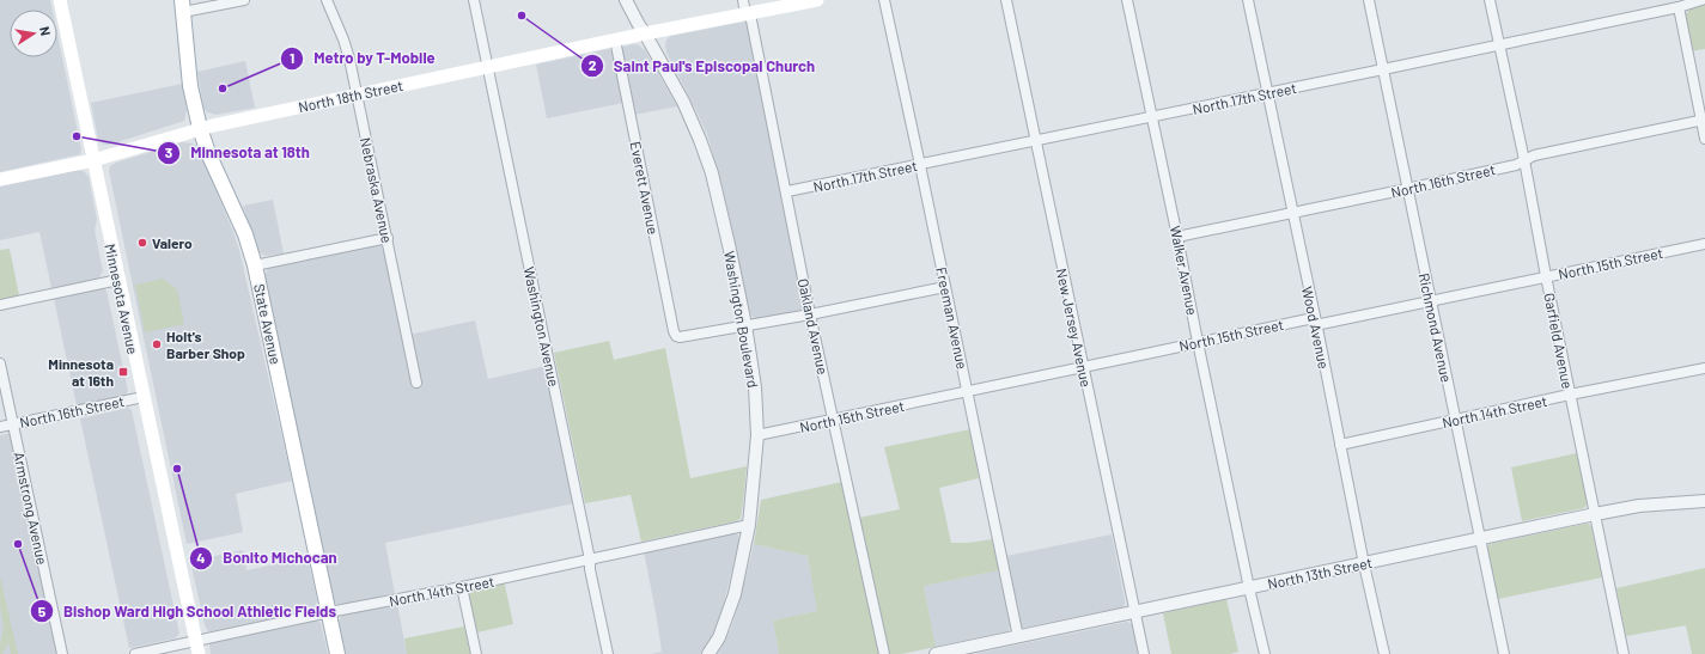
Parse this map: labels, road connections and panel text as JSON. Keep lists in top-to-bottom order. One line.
{"streets":{"main road":["North 18th Street","Minnesota Avenue","State Avenue"],"street":["North 17th Street","North 16th Street","Everett Avenue","Nebraska Avenue","North 15th Street","Walker Avenue","Freeman Avenue","Washington Boulevard","Washington Avenue","Oakland Avenue","New Jersey Avenue","Wood Avenue","Richmond Avenue","Garfield Avenue","North 14th Street","Armstrong Avenue","North 13th Street"]},"crossings":[["North 18th Street","Everett Avenue"],["North 18th Street","Nebraska Avenue"],["North 18th Street","Minnesota Avenue"],["North 18th Street","Washington Boulevard"],["North 18th Street","State Avenue"],["North 18th Street","Washington Avenue"],["North 18th Street","Oakland Avenue"],["North 17th Street","Walker Avenue"],["North 17th Street","Freeman Avenue"],["North 17th Street","Oakland Avenue"],["North 17th Street","New Jersey Avenue"],["North 17th Street","Wood Avenue"],["North 17th Street","Richmond Avenue"],["North 17th Street","Garfield Avenue"],["North 16th Street","Walker Avenue"],["North 16th Street","Minnesota Avenue"],["North 16th Street","Wood Avenue"],["North 16th Street","Richmond Avenue"],["North 16th Street","Garfield Avenue"],["North 16th Street","Armstrong Avenue"],["Everett Avenue","Washington Boulevard"],["North 15th Street","Walker Avenue"],["North 15th Street","Freeman Avenue"],["North 15th Street","Washington Boulevard"],["North 15th Street","Oakland Avenue"],["North 15th Street","New Jersey Avenue"],["North 15th Street","Wood Avenue"],["North 15th Street","Richmond Avenue"],["North 15th Street","Garfield Avenue"],["Walker Avenue","North 13th Street"],["Minnesota Avenue","North 14th Street"],["Freeman Avenue","North 13th Street"],["Washington Boulevard","North 14th Street"],["State Avenue","North 14th Street"],["Washington Avenue","North 14th Street"],["New Jersey Avenue","North 13th Street"],["Wood Avenue","North 14th Street"],["Wood Avenue","North 13th Street"],["Richmond Avenue","North 14th Street"],["Richmond Avenue","North 13th Street"],["Garfield Avenue","North 14th Street"],["Garfield Avenue","North 13th Street"]],"places":{"other":["Saint Paul's Episcopal Church","Metro by T-Mobile","Minnesota at 18th","Valero","Holt's Barber Shop","Bonito Michocan","Bishop Ward High School Athletic Fields"],"transit":["Minnesota at 16th"]},"north":"right"}
